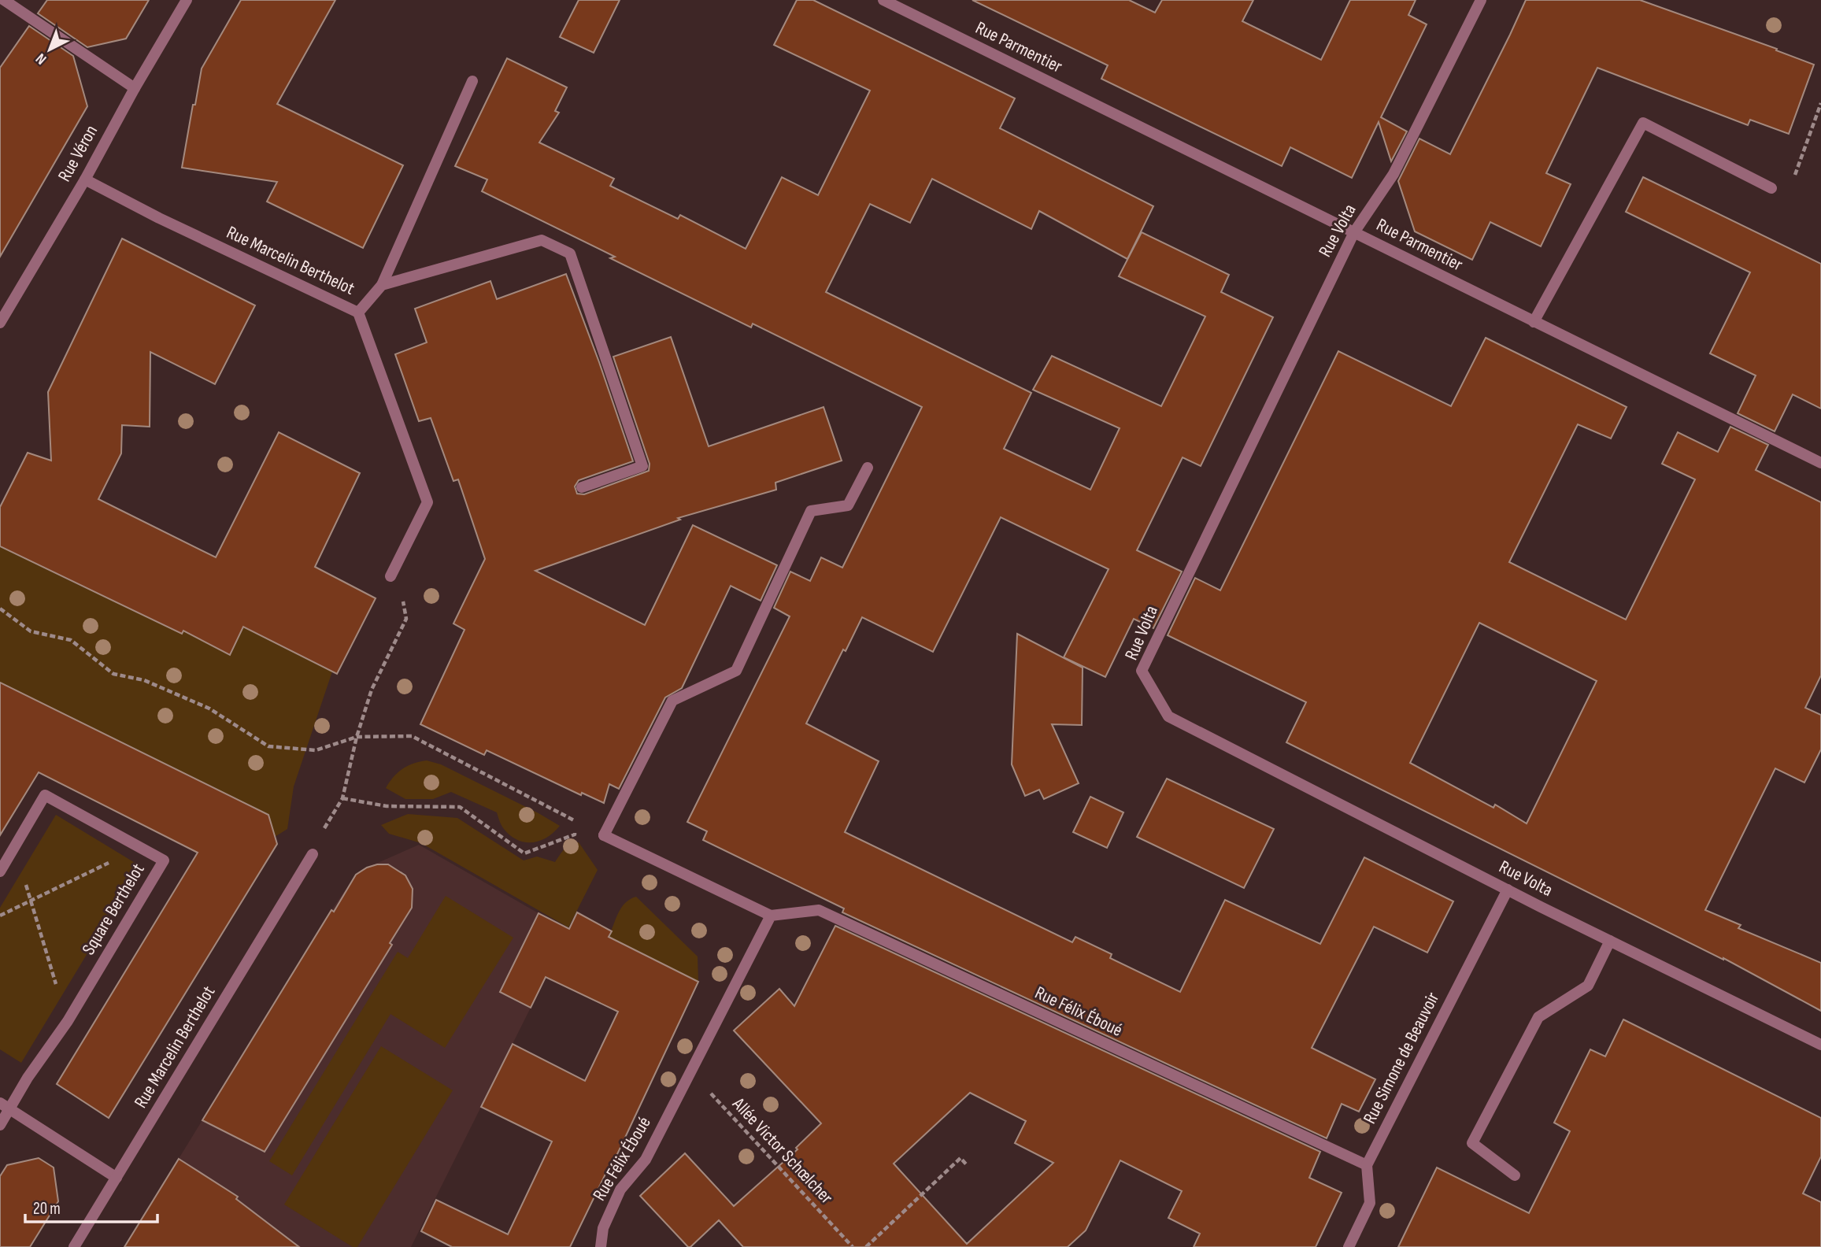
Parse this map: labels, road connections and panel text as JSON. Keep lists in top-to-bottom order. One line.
{"streets":{"street":["Rue Parmentier","Rue Véron","Rue Volta","Rue Marcelin Berthelot","Square Berthelot","Rue Félix Éboué","Rue Simone de Beauvoir"],"path":["Allée Victor Schœlcher"]},"crossings":[["Rue Parmentier","Rue Volta"],["Rue Véron","Rue Marcelin Berthelot"],["Rue Volta","Rue Simone de Beauvoir"],["Rue Félix Éboué","Rue Simone de Beauvoir"],["Rue Félix Éboué","Allée Victor Schœlcher"]],"scale_bar":"20 m","north":"bottom left"}
